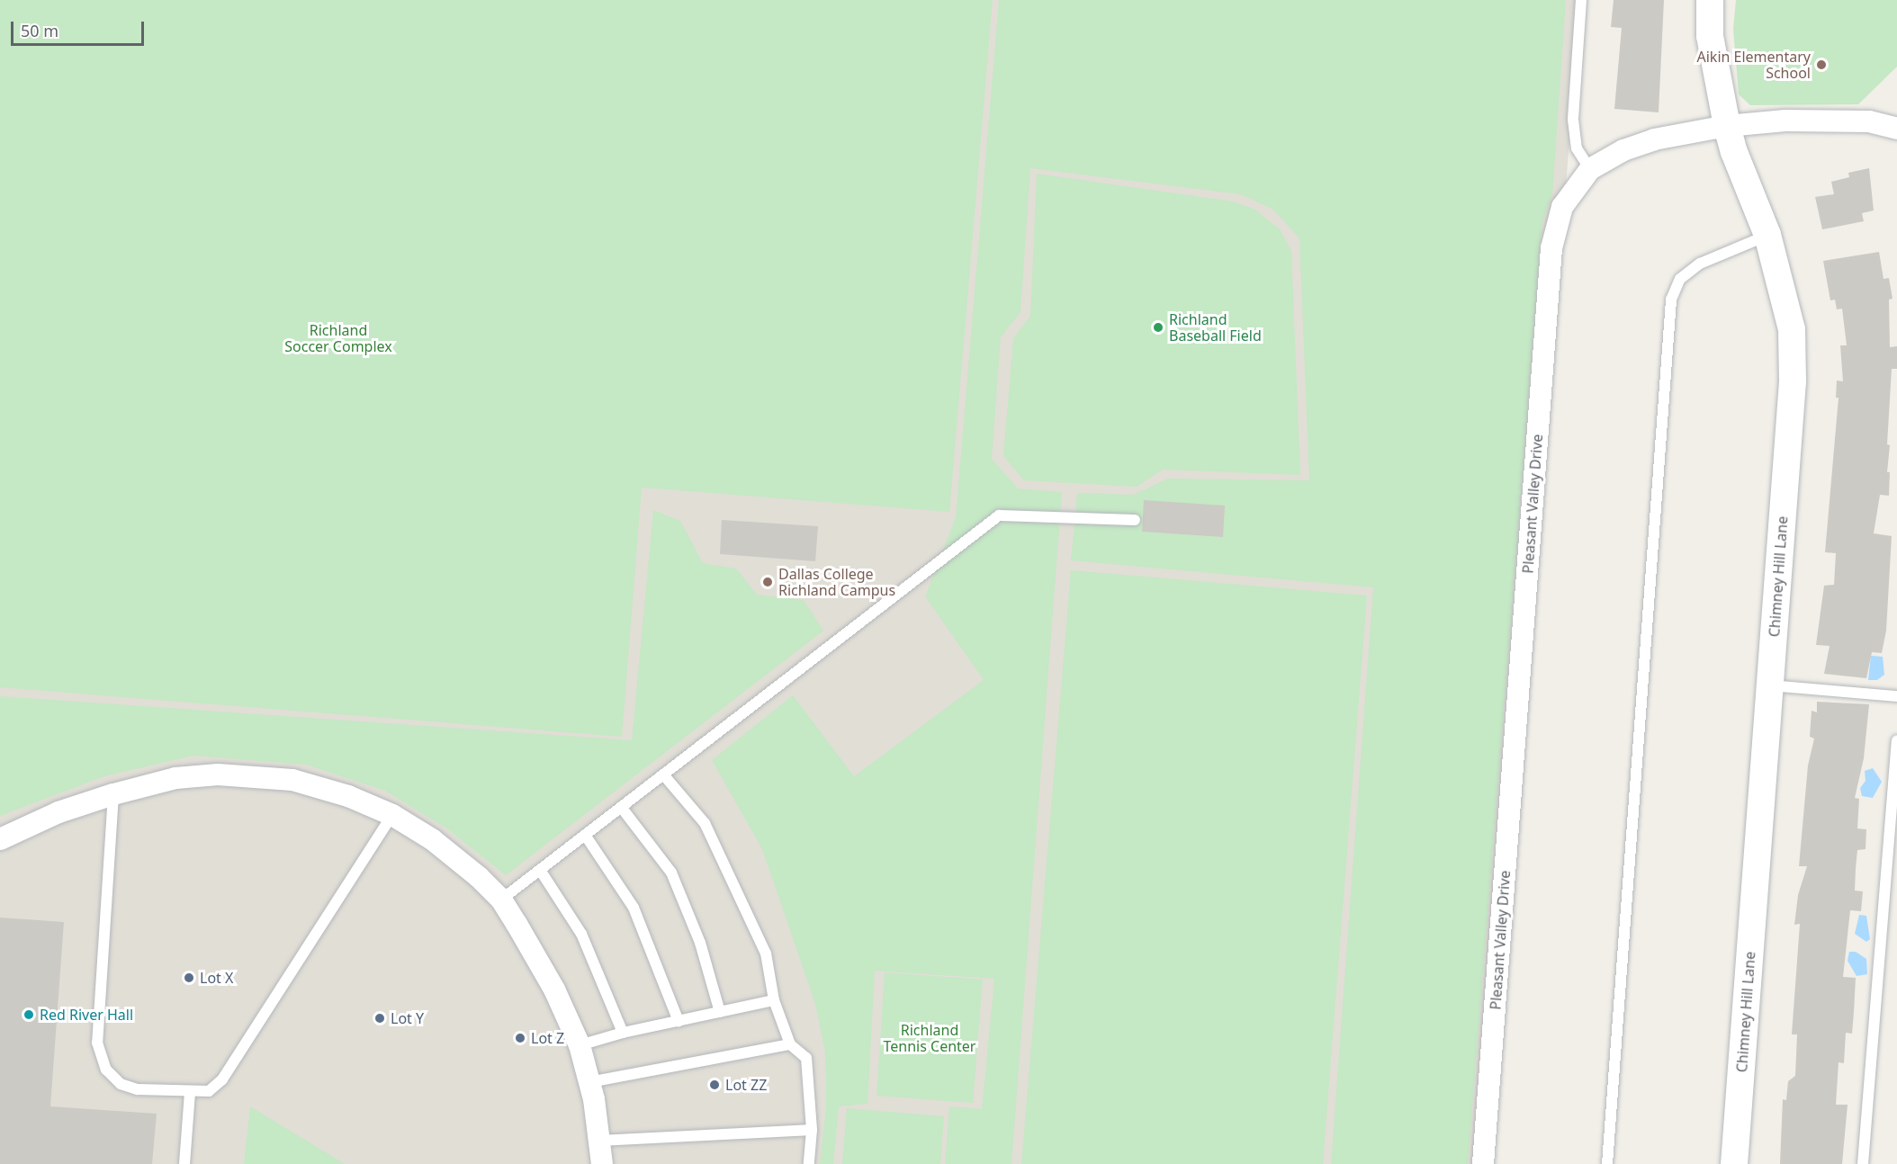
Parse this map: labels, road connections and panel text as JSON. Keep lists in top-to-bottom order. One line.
{"streets":{"street":["Pleasant Valley Drive","Chimney Hill Lane"]},"crossings":[["Pleasant Valley Drive","Chimney Hill Lane"]],"parks":["Richland Soccer Complex","Richland Tennis Center"],"places":["Aikin Elementary School","Richland Baseball Field","Dallas College Richland Campus","Lot X","Red River Hall","Lot Y","Lot Z","Lot ZZ"],"scale_bar":"50 m"}
